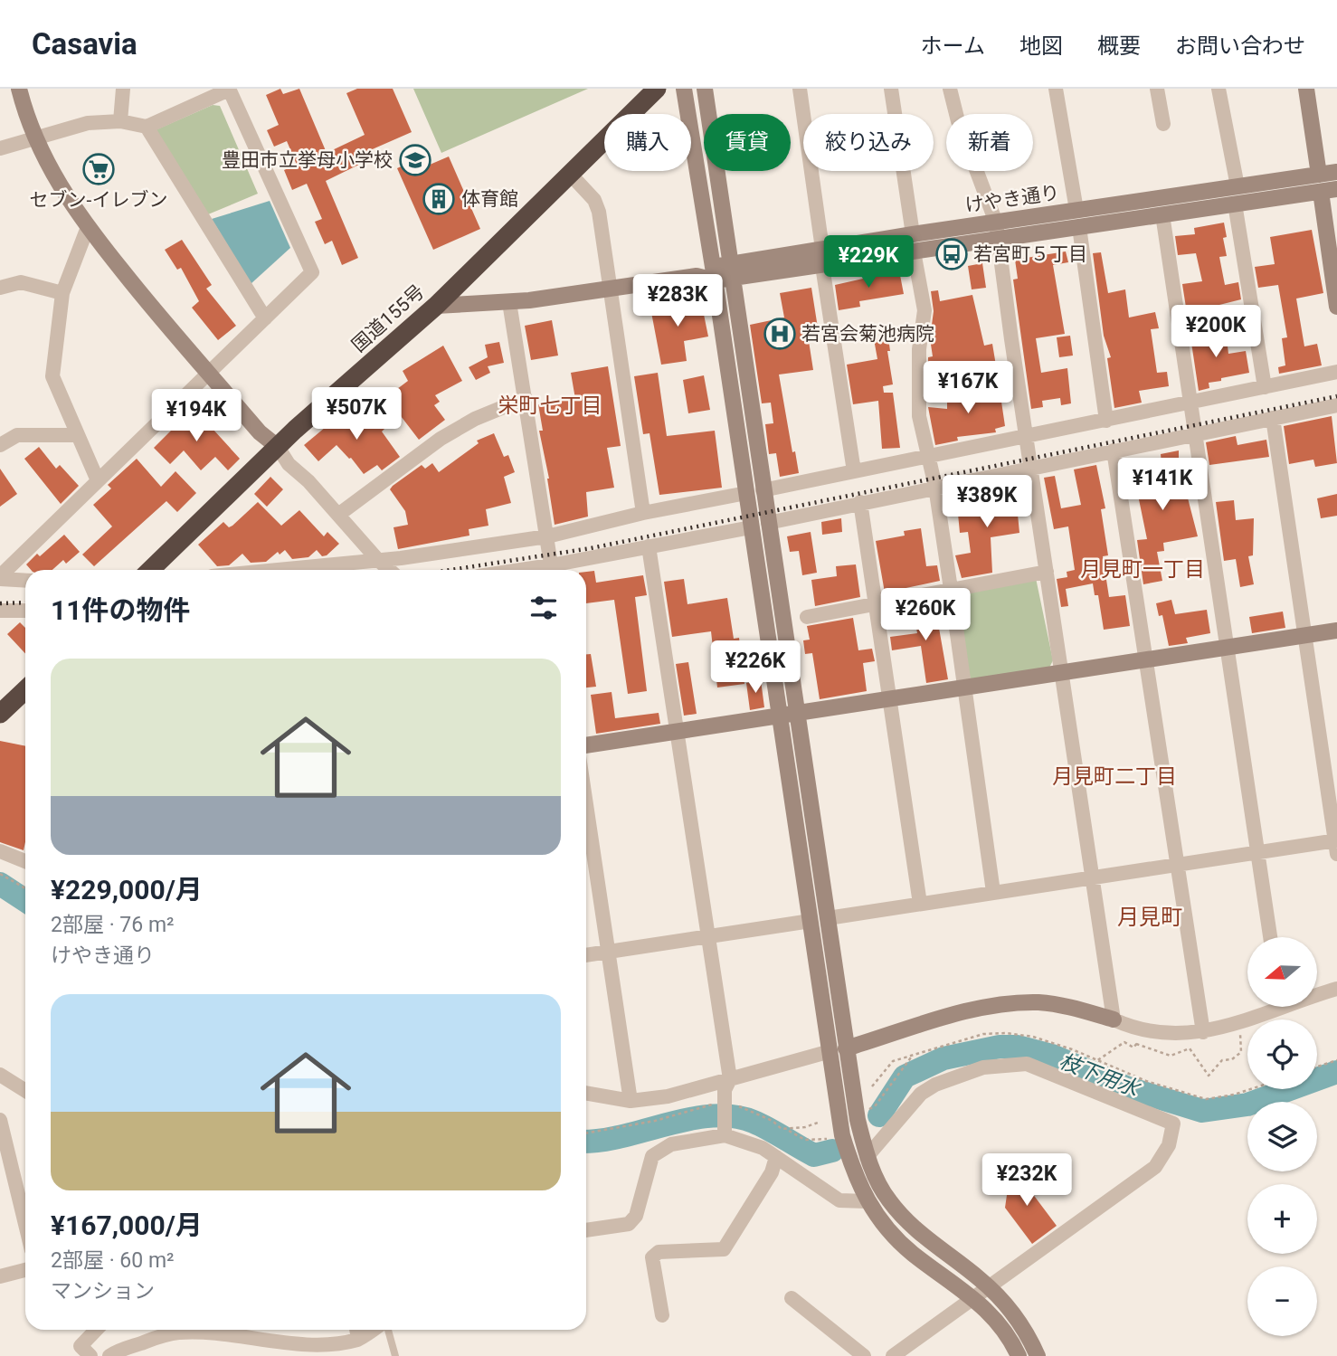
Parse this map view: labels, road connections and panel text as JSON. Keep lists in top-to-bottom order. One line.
{"streets":{"highway":["国道155号"],"street":["けやき通り"]},"districts":["栄町七丁目","月見町一丁目","月見町二丁目","月見町"],"water":["枝下用水"],"places":{"school or university":["豊田市立挙母小学校"],"supermarket":["セブン-イレブン"],"building":["体育館"],"bus stop":["若宮町５丁目"],"hospital":["若宮会菊池病院"]},"north":"left","page":{"header":"Casavia","nav":["ホーム","地図","概要","お問い合わせ"],"chip":["購入","賃貸","絞り込み","新着"],"price":["¥229K","¥283K","¥200K","¥167K","¥507K","¥194K","¥141K","¥389K","¥260K","¥226K","¥232K"],"heading":"11件の物件","list":[{"name":"¥229,000/月","note":"2部屋 · 76 m² · けやき通り"},{"name":"¥167,000/月","note":"2部屋 · 60 m² · マンション"}],"map_buttons":["+","−"]}}
